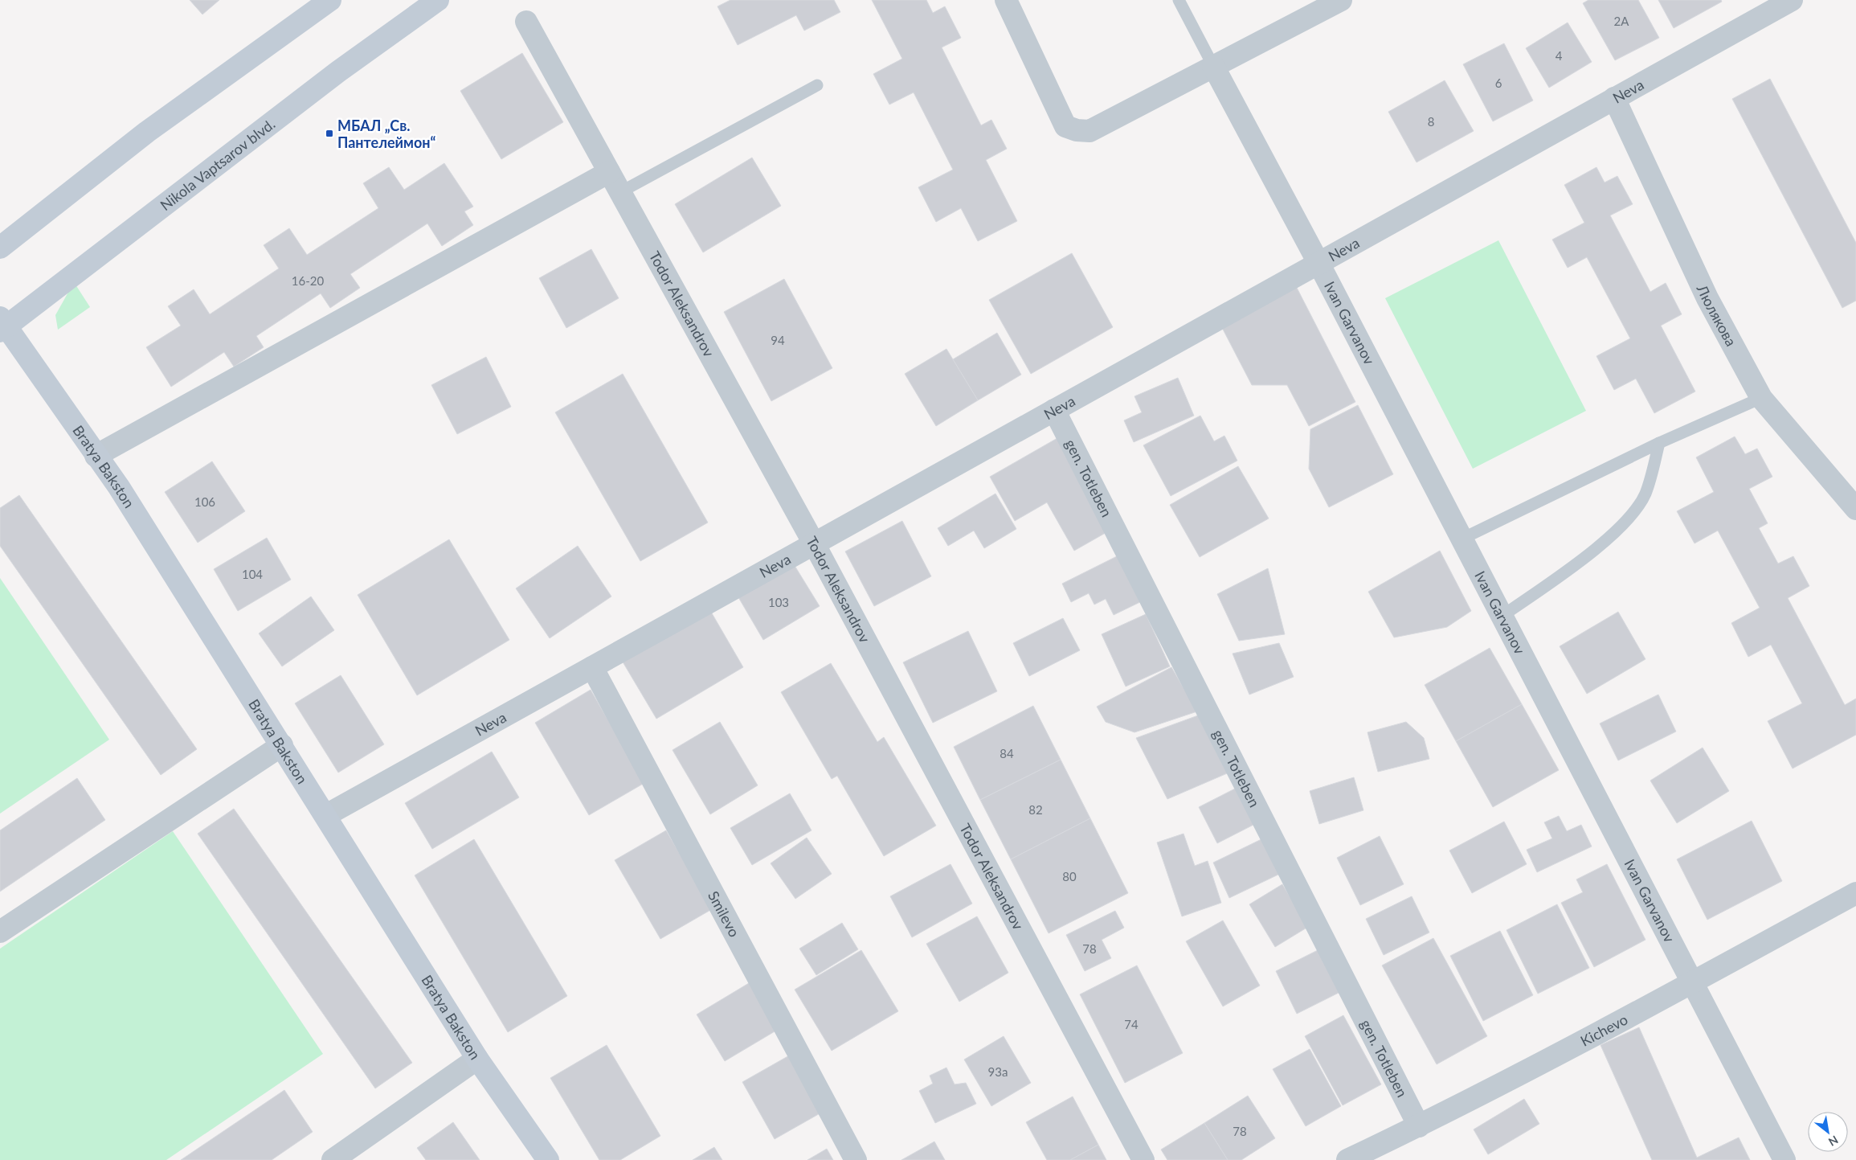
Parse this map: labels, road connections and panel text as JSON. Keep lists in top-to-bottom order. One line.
{"streets":{"street":["Neva","Nikola Vaptsarov blvd.","Todor Aleksandrov","Люлякова","Ivan Garvanov","Bratya Bakston","gen. Totleben","Smilevo","Kichevo"]},"crossings":[["Neva","Todor Aleksandrov"],["Neva","Люлякова"],["Neva","Ivan Garvanov"],["Neva","Bratya Bakston"],["Neva","gen. Totleben"],["Neva","Smilevo"],["Nikola Vaptsarov blvd.","Bratya Bakston"],["Ivan Garvanov","Kichevo"],["gen. Totleben","Kichevo"]],"places":{"transit":["МБАЛ „Св. Пантелеймон“"]},"house_numbers":["2А","4","6","8","16-20","94","106","104","103","84","82","80","78","74","93a","78"],"north":"bottom right"}
